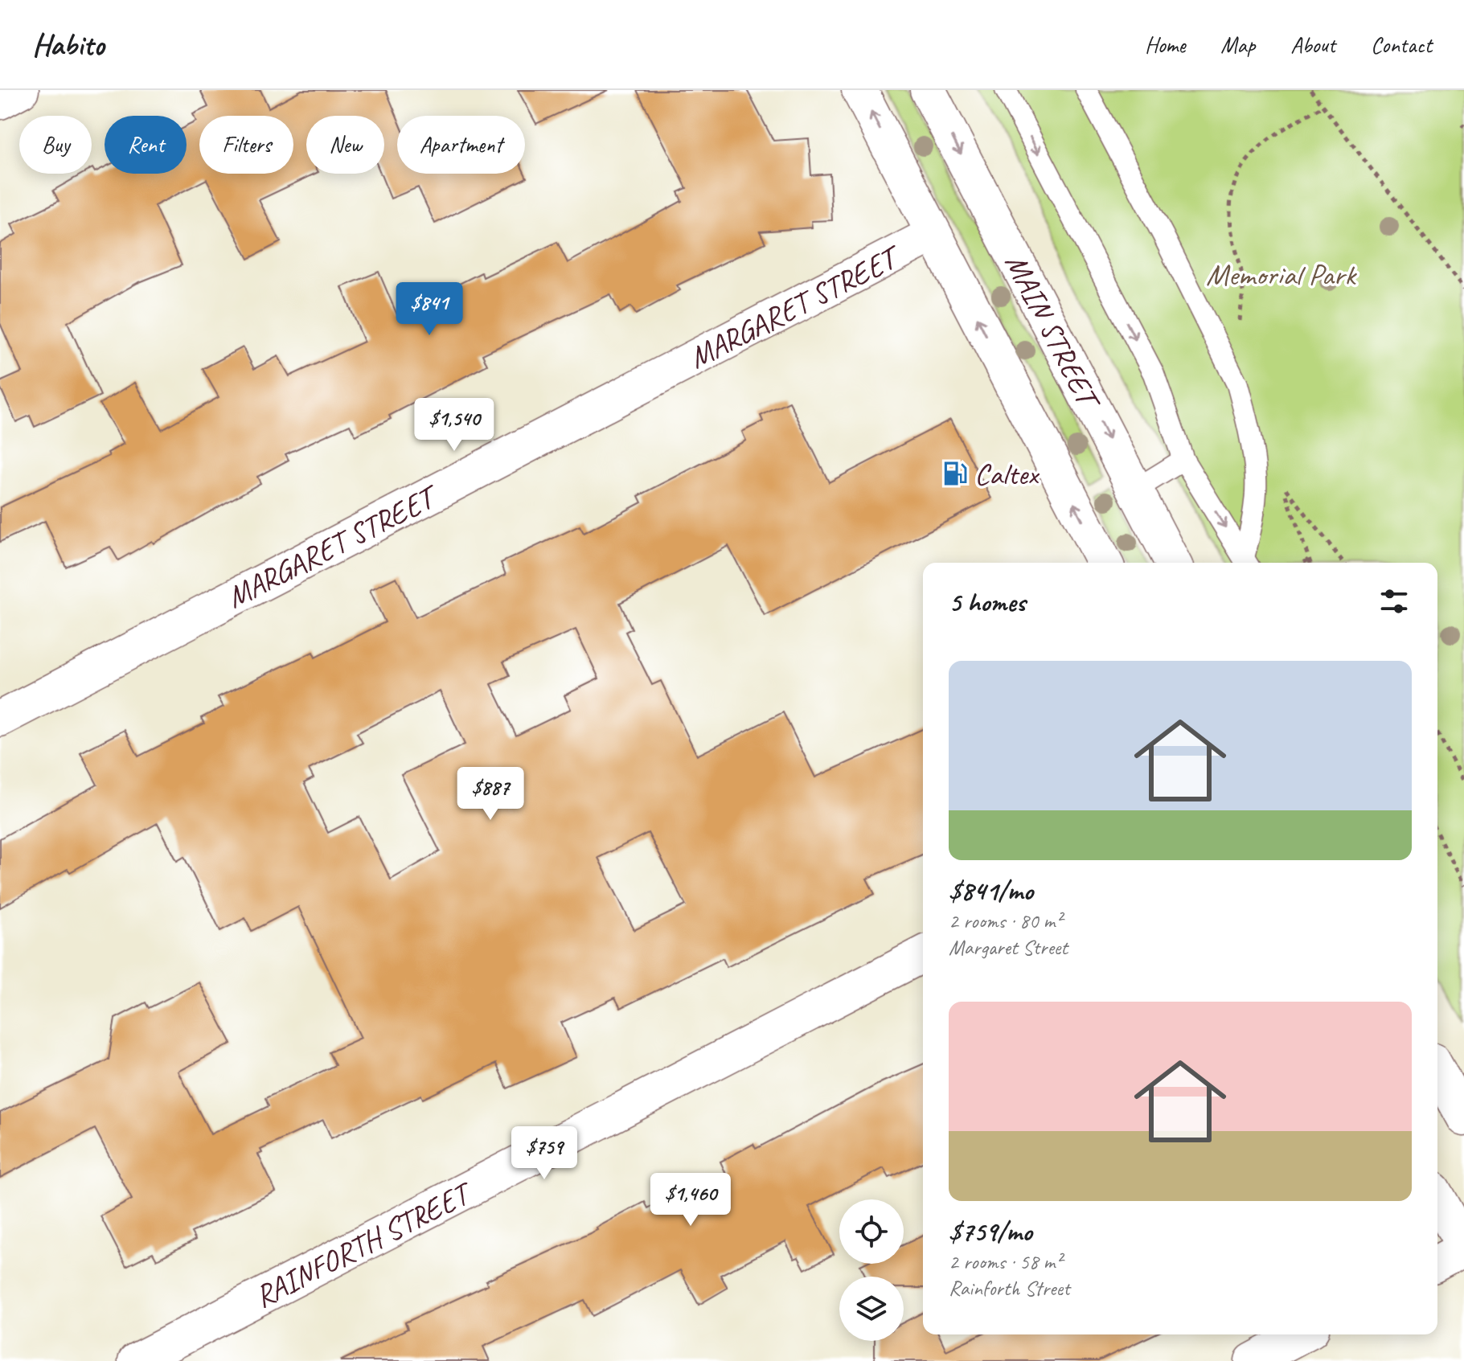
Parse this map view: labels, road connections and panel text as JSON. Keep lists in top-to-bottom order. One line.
{"streets":{"main road":["MARGARET STREET","MAIN STREET","RAINFORTH STREET"]},"crossings":[["MARGARET STREET","MAIN STREET"]],"parks":["Memorial Park"],"places":{"fuel station":["Caltex"]},"page":{"header":"Habito","nav":["Home","Map","About","Contact"],"chip":["Buy","Rent","Filters","New","Apartment"],"price":["$841","$1,540","$887","$759","$1,460"],"heading":"5 homes","list":[{"name":"$841/mo","note":"2 rooms · 80 m² · Margaret Street"},{"name":"$759/mo","note":"2 rooms · 58 m² · Rainforth Street"}]}}
